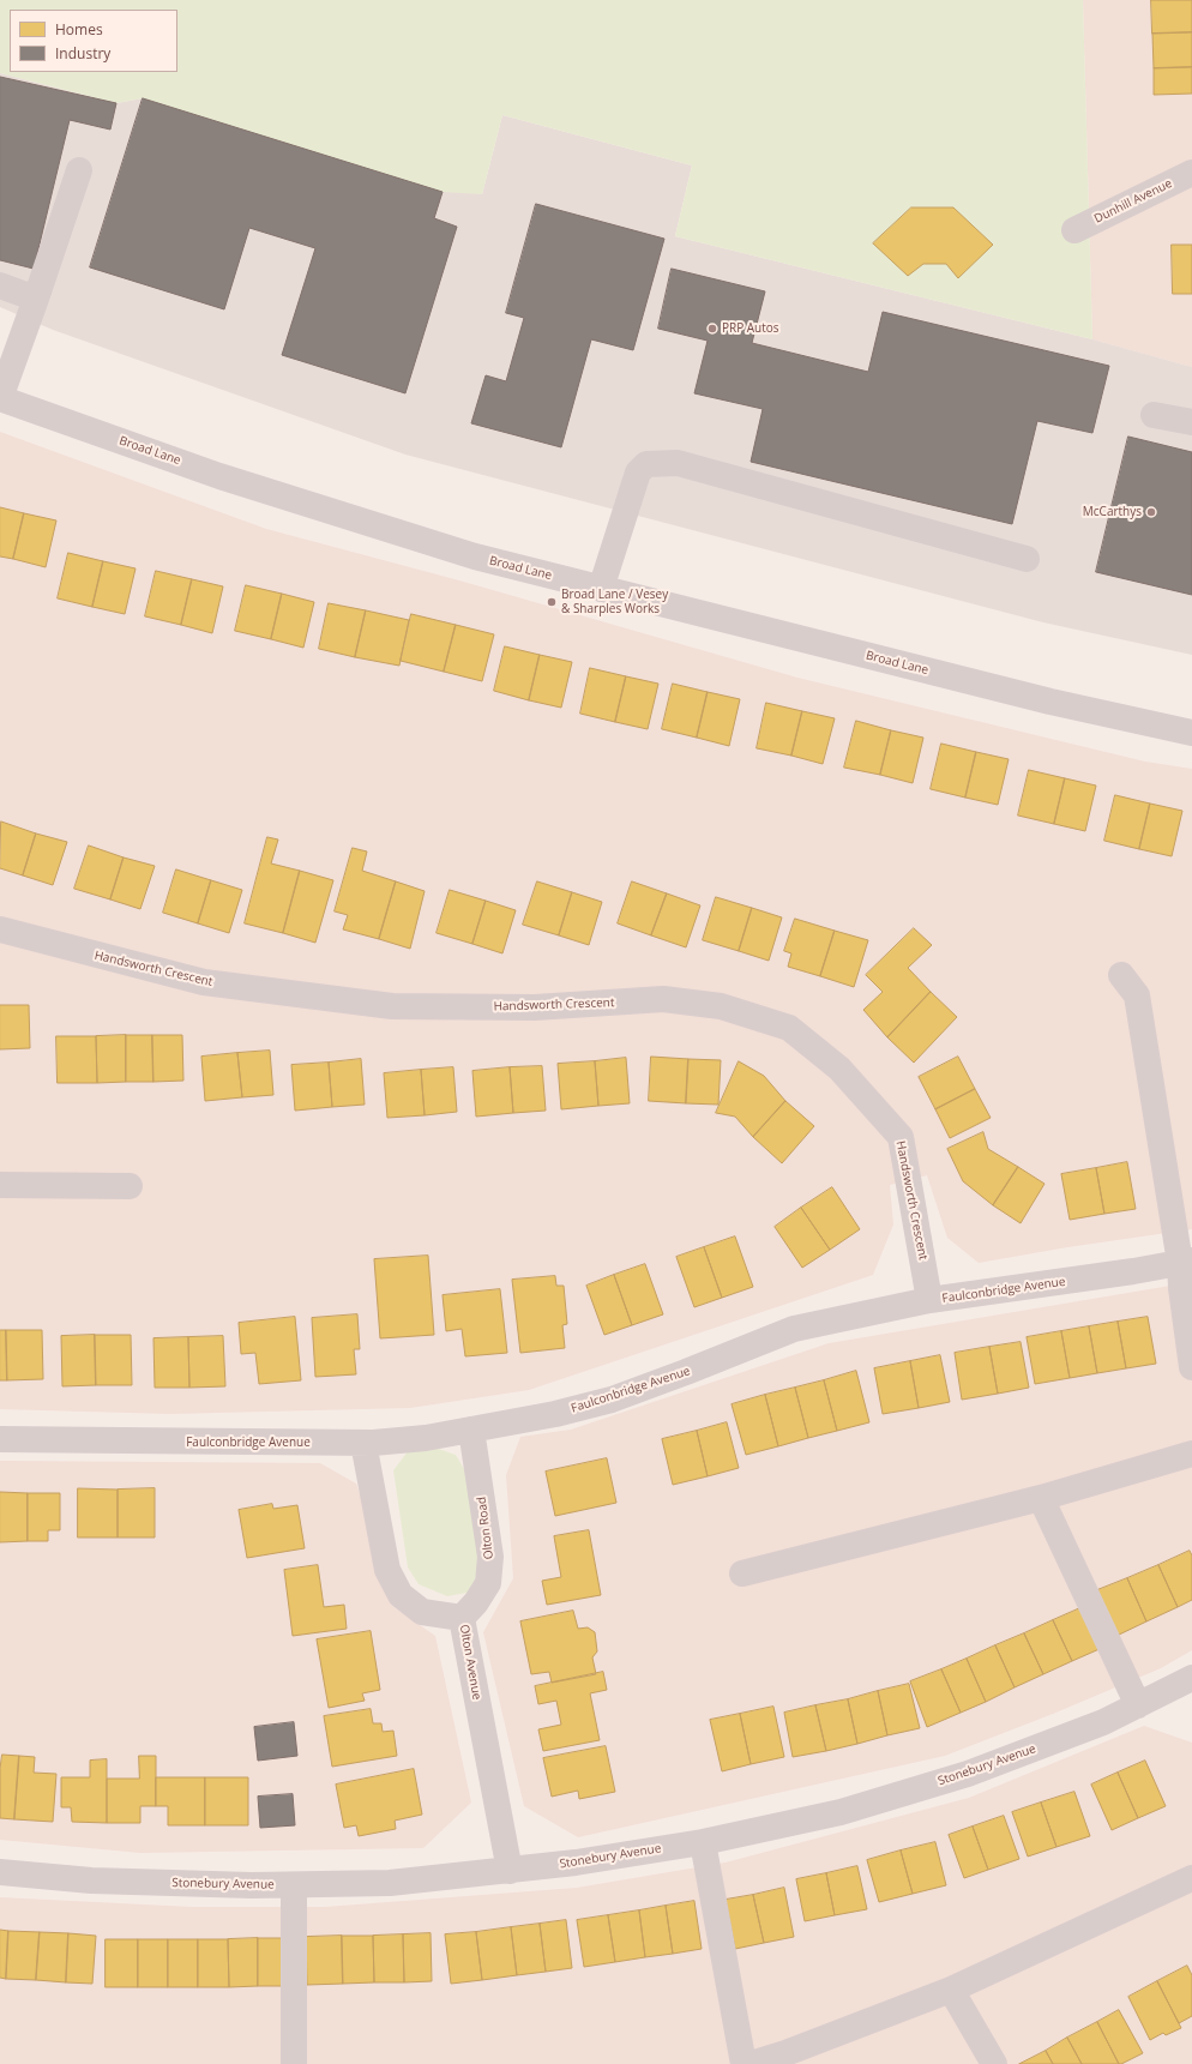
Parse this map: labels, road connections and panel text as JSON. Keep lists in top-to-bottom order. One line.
{"streets":{"street":["Dunhill Avenue","Broad Lane","Handsworth Crescent","Faulconbridge Avenue","Olton Road","Olton Avenue","Stonebury Avenue"]},"crossings":[["Handsworth Crescent","Faulconbridge Avenue"],["Faulconbridge Avenue","Olton Road"],["Faulconbridge Avenue","Olton Avenue"],["Olton Road","Olton Avenue"],["Olton Avenue","Stonebury Avenue"]],"places":["PRP Autos","McCarthys","Broad Lane / Vesey & Sharples Works"],"legend":["Homes","Industry"]}
